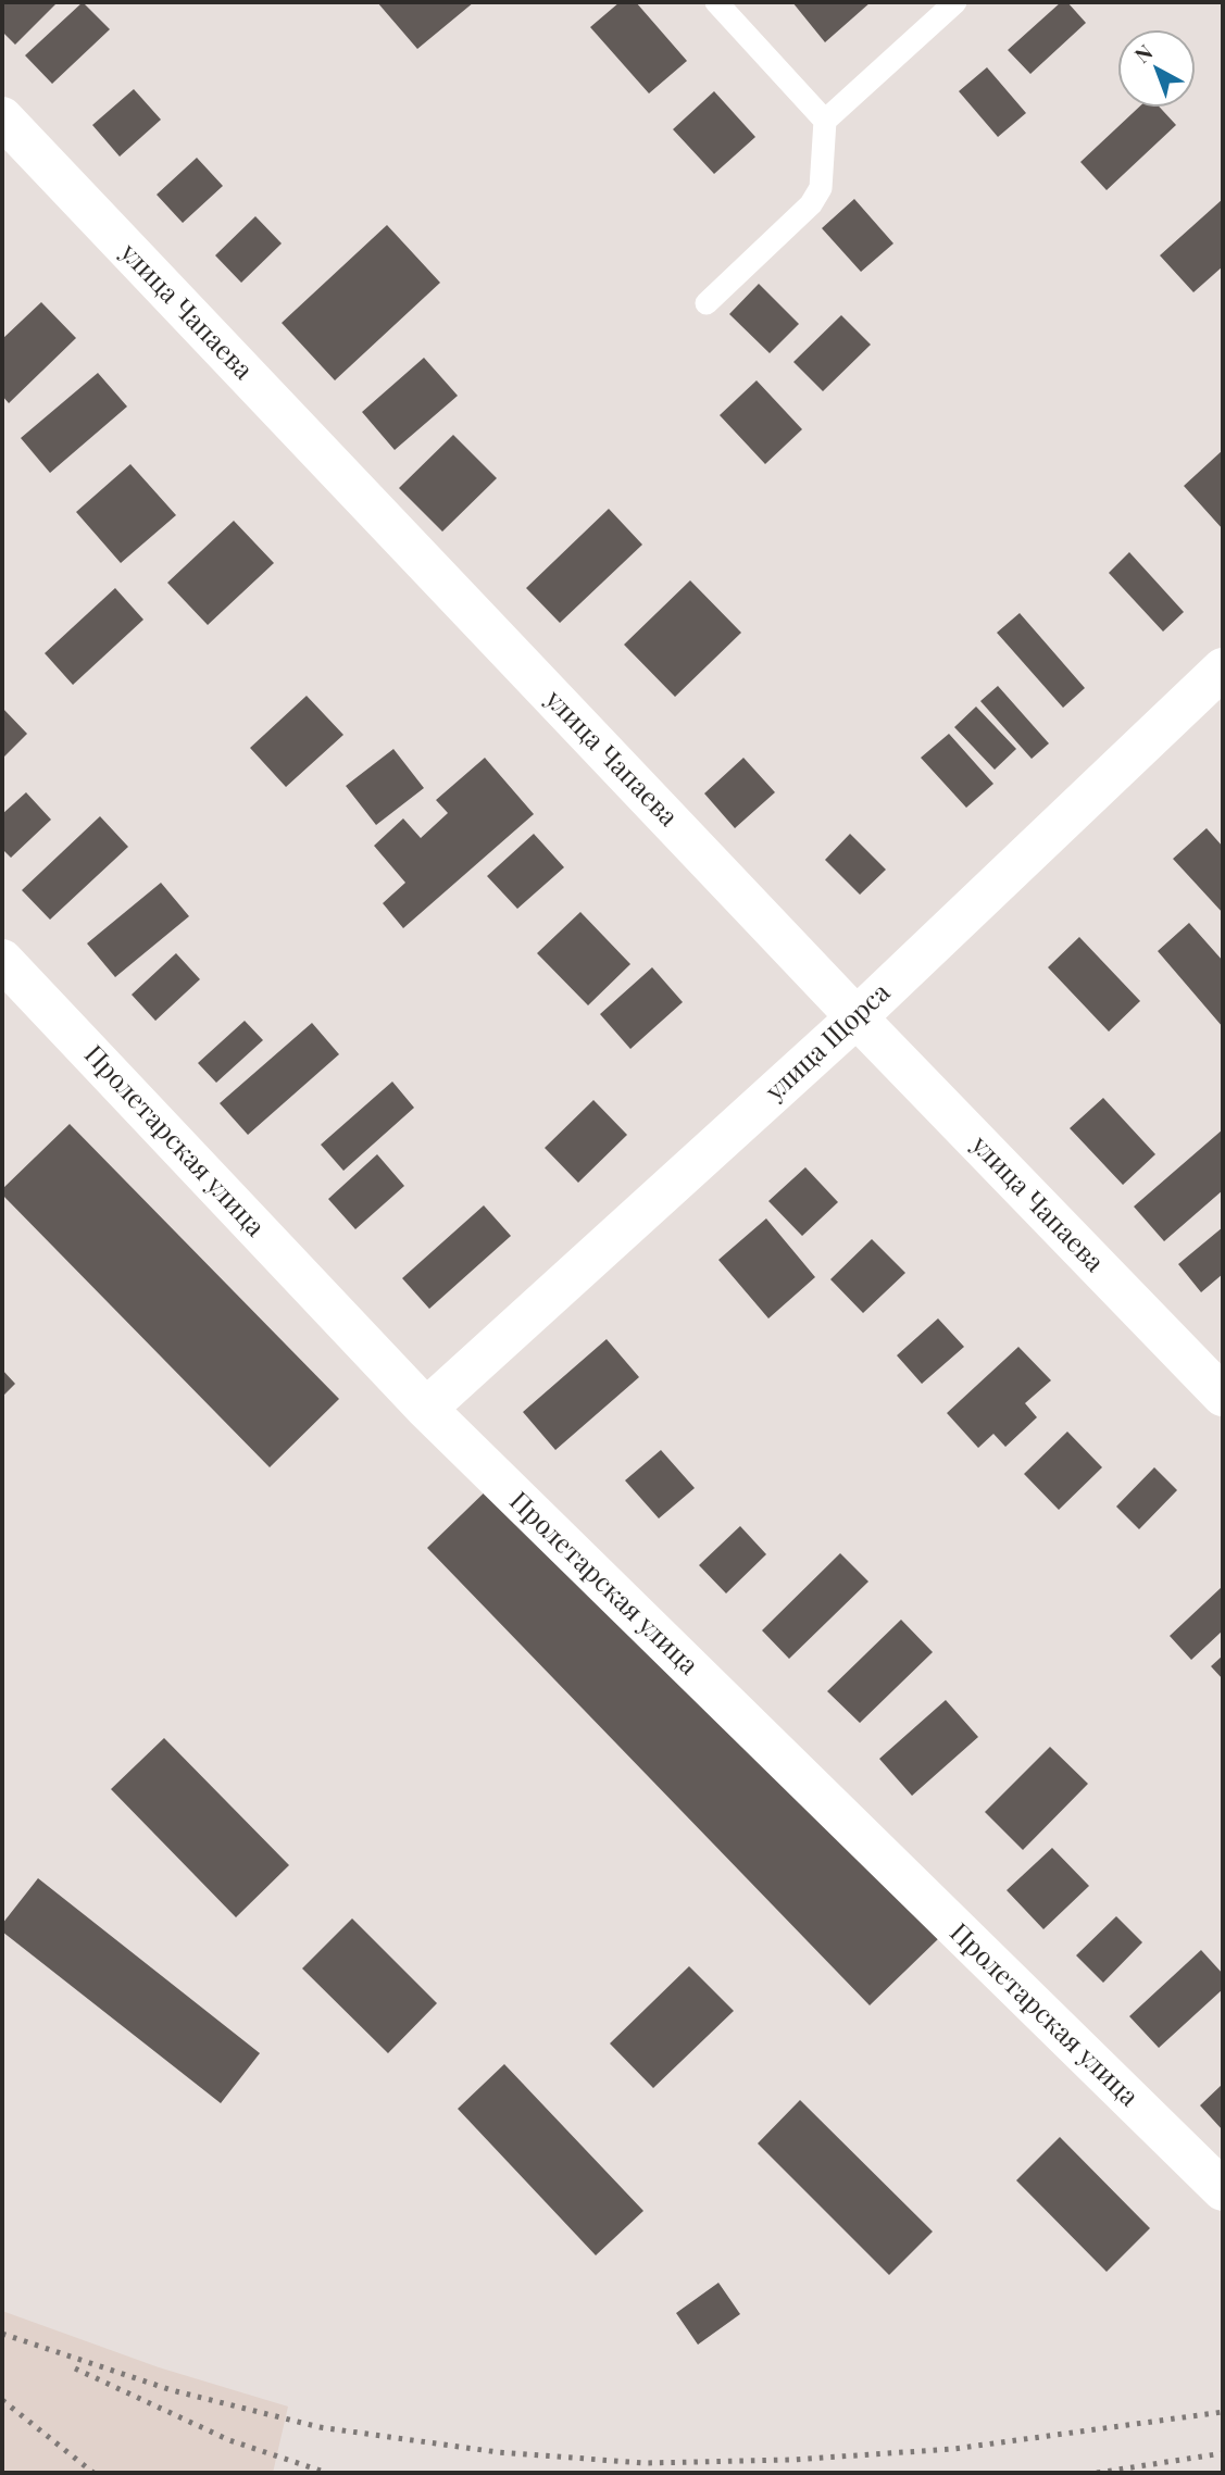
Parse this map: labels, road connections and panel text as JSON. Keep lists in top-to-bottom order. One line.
{"streets":{"street":["улица Чапаева","улица Щорса","Пролетарская улица"]},"crossings":[["улица Чапаева","улица Щорса"],["улица Щорса","Пролетарская улица"]],"north":"top left"}
